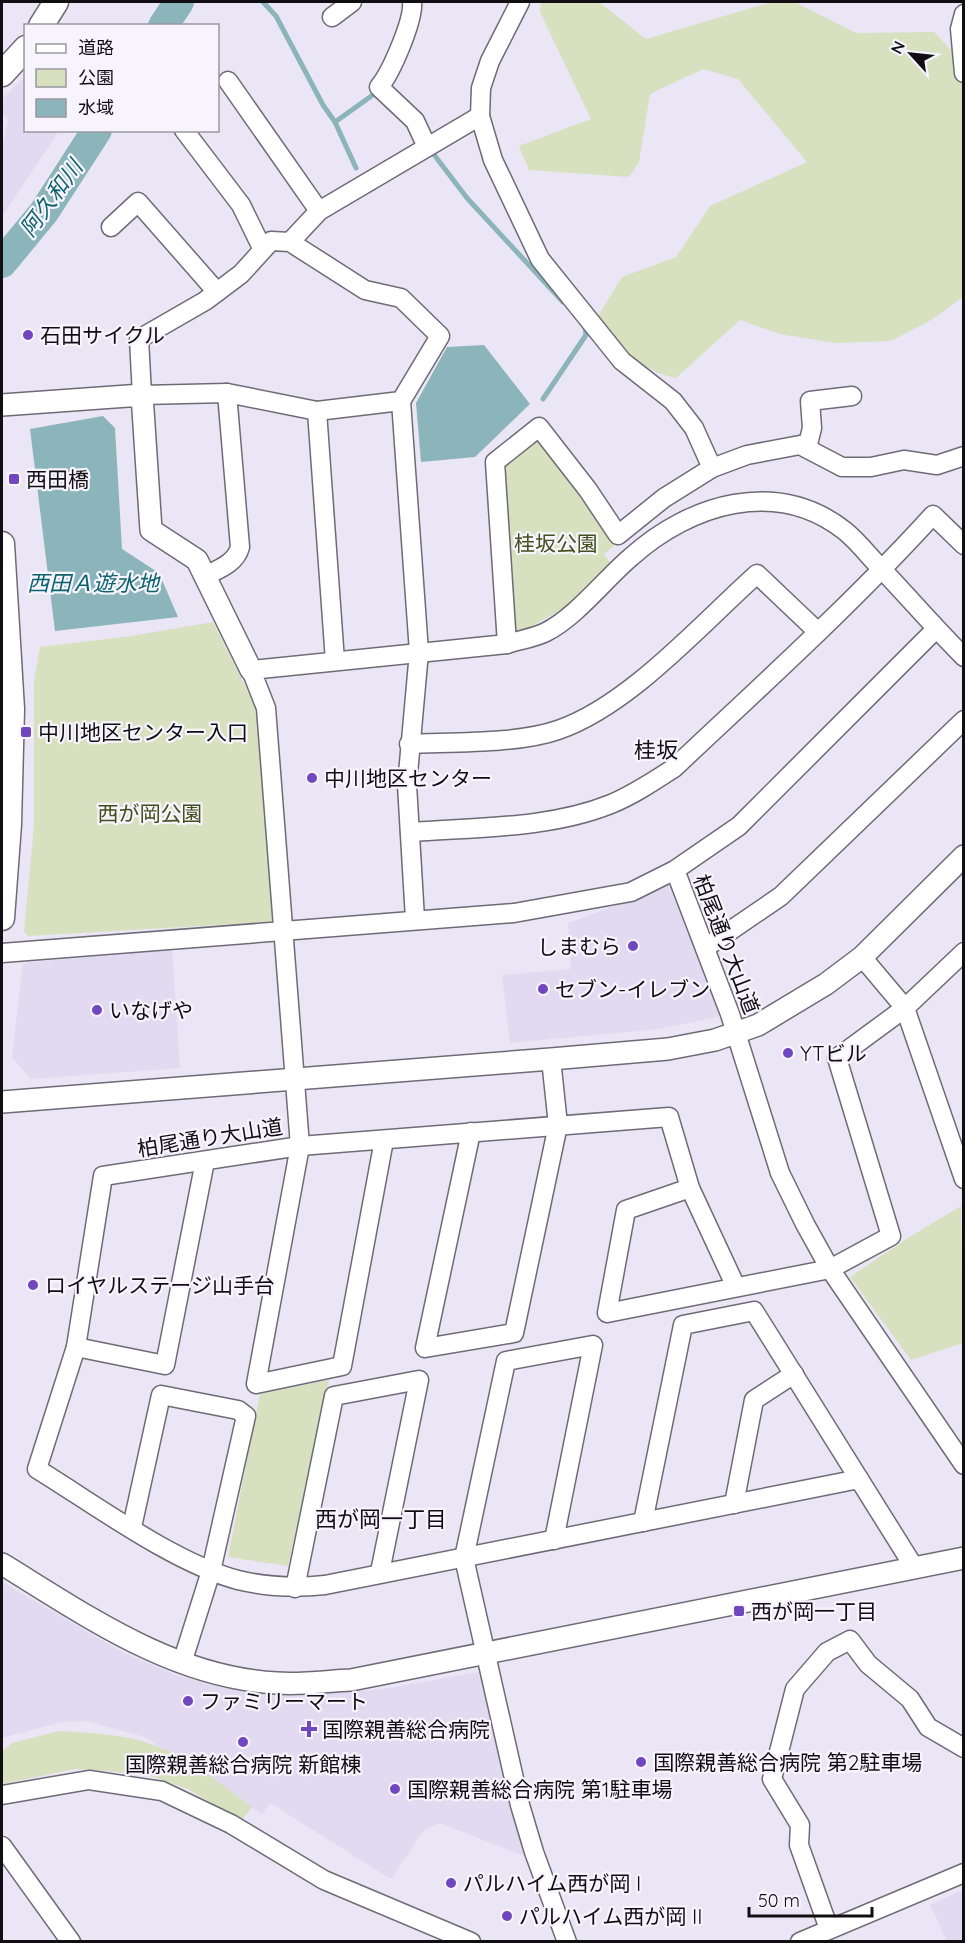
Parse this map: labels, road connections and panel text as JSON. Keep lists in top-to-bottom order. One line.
{"streets":{"street":["柏尾通り大山道"]},"districts":["桂坂","西が岡一丁目"],"water":["阿久和川","西田Ａ遊水地"],"parks":["桂坂公園","西が岡公園"],"places":{"other":["石田サイクル","中川地区センター","しまむら","セブン-イレブン","いなげや","YTビル","ロイヤルステージ山手台","ファミリーマート","国際親善総合病院 新館棟","国際親善総合病院 第2駐車場","国際親善総合病院 第1駐車場","パルハイム西が岡 I","パルハイム西が岡 II"],"transit":["西田橋","中川地区センター入口","西が岡一丁目"],"health":["国際親善総合病院"]},"legend":["道路","公園","水域"],"scale_bar":"50 m","north":"top left"}
